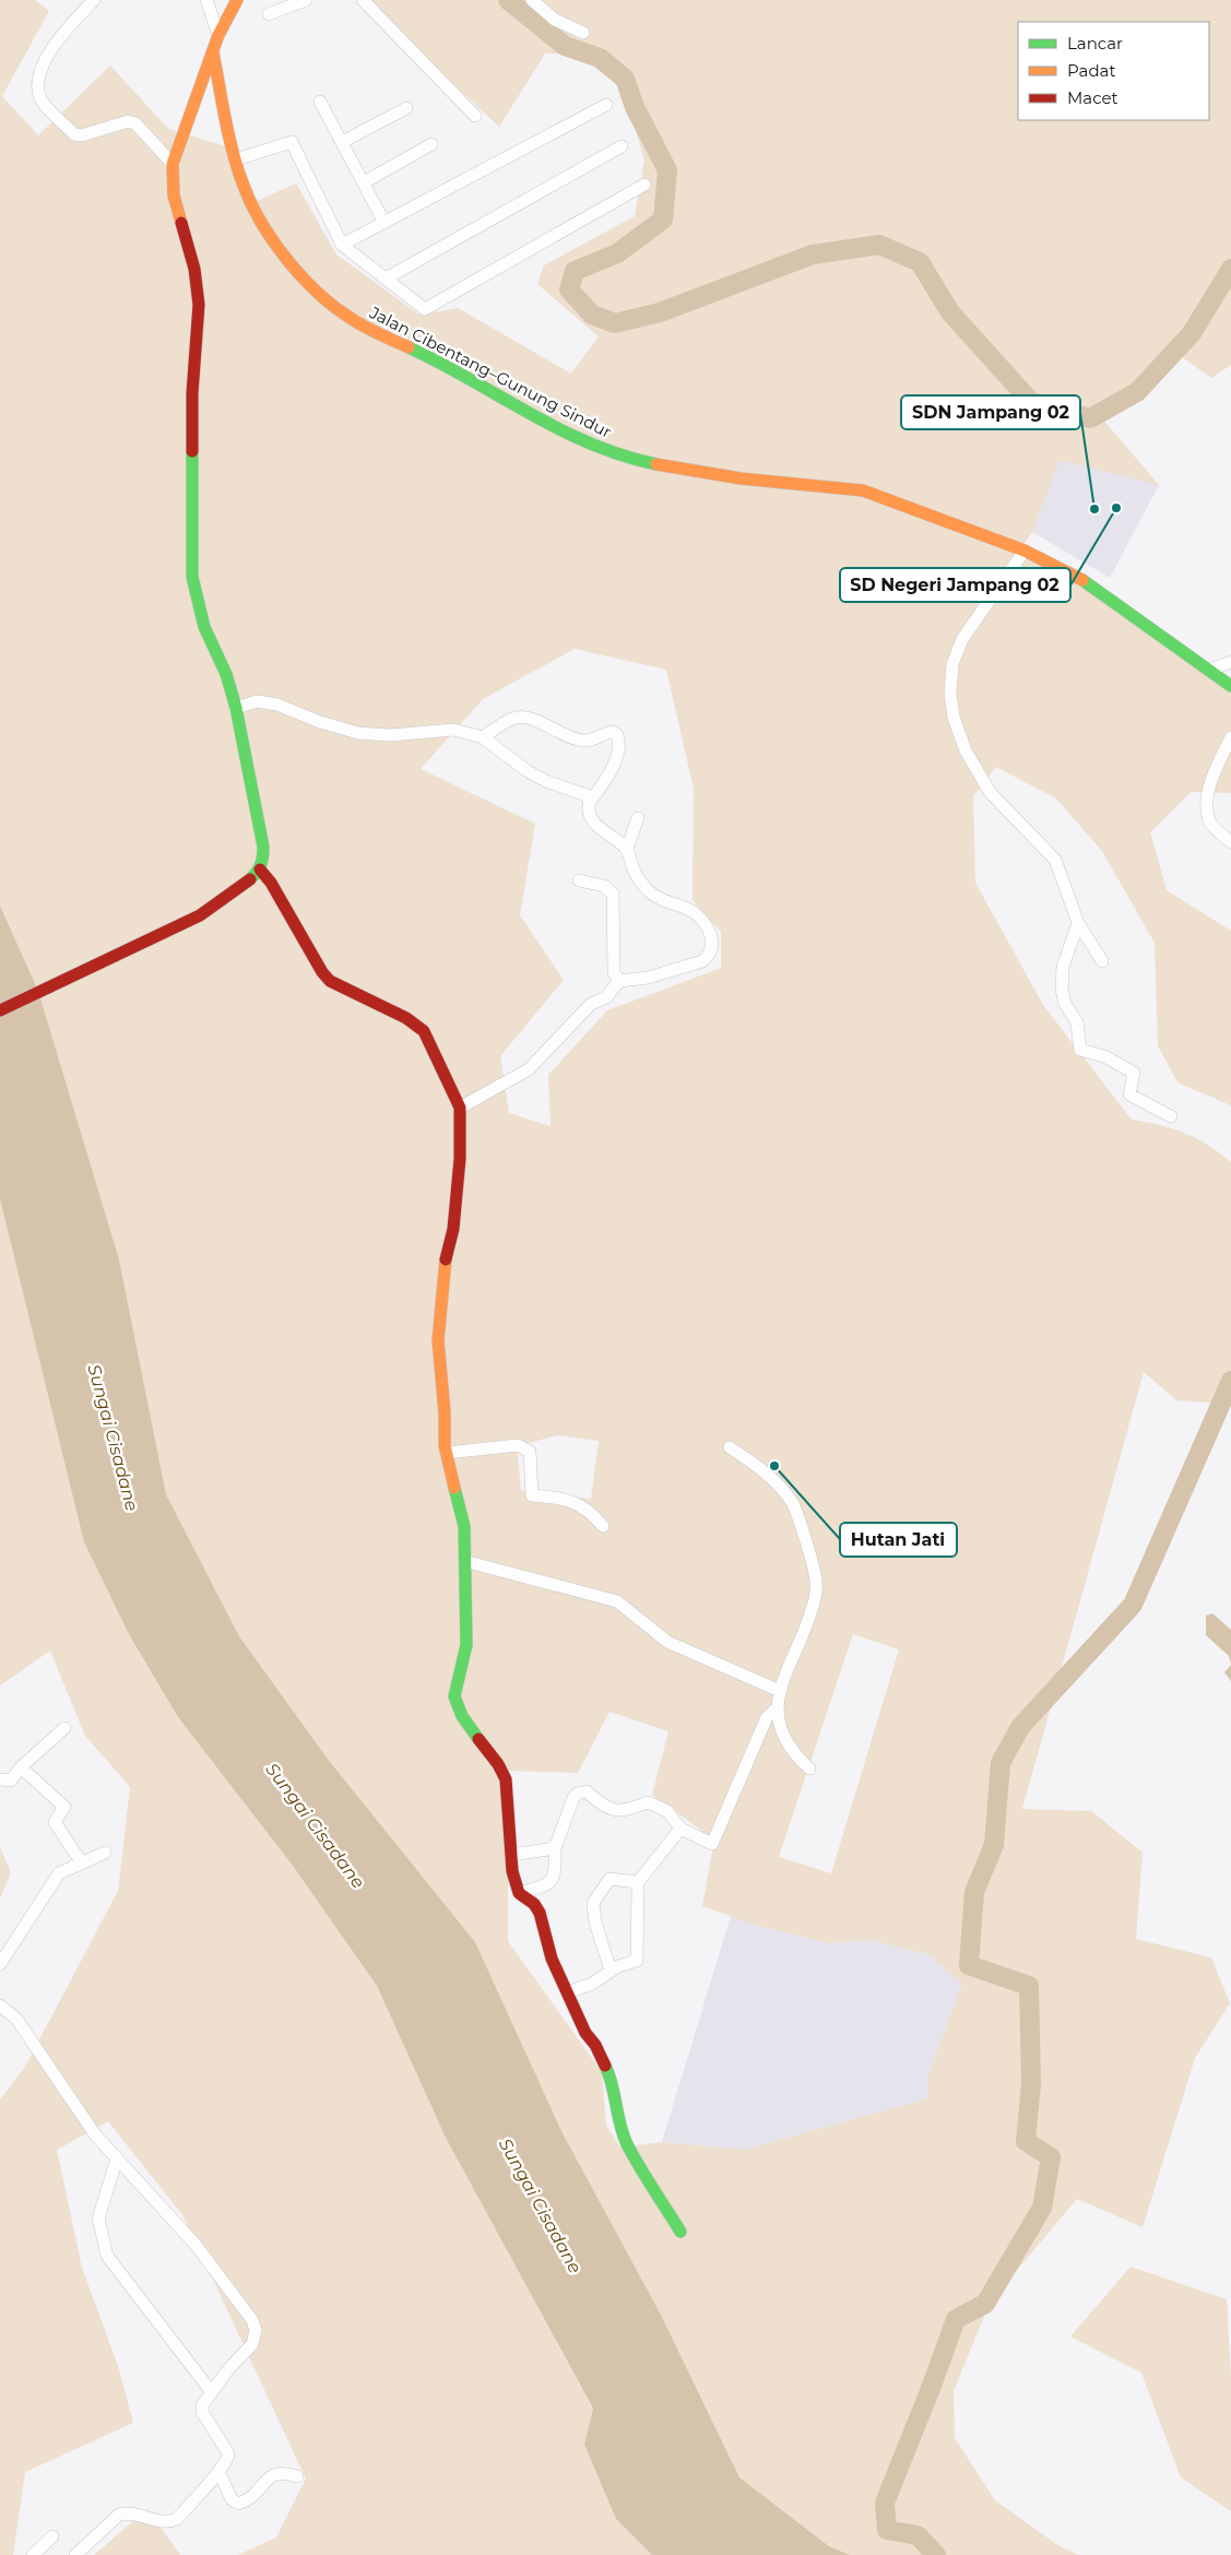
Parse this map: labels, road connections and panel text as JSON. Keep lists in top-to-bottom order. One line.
{"streets":{"street":["Jalan Cibentang–Gunung Sindur"]},"water":["Sungai Cisadane"],"places":["SD Negeri Jampang 02","SDN Jampang 02","Hutan Jati"],"legend":["Lancar","Padat","Macet"]}
